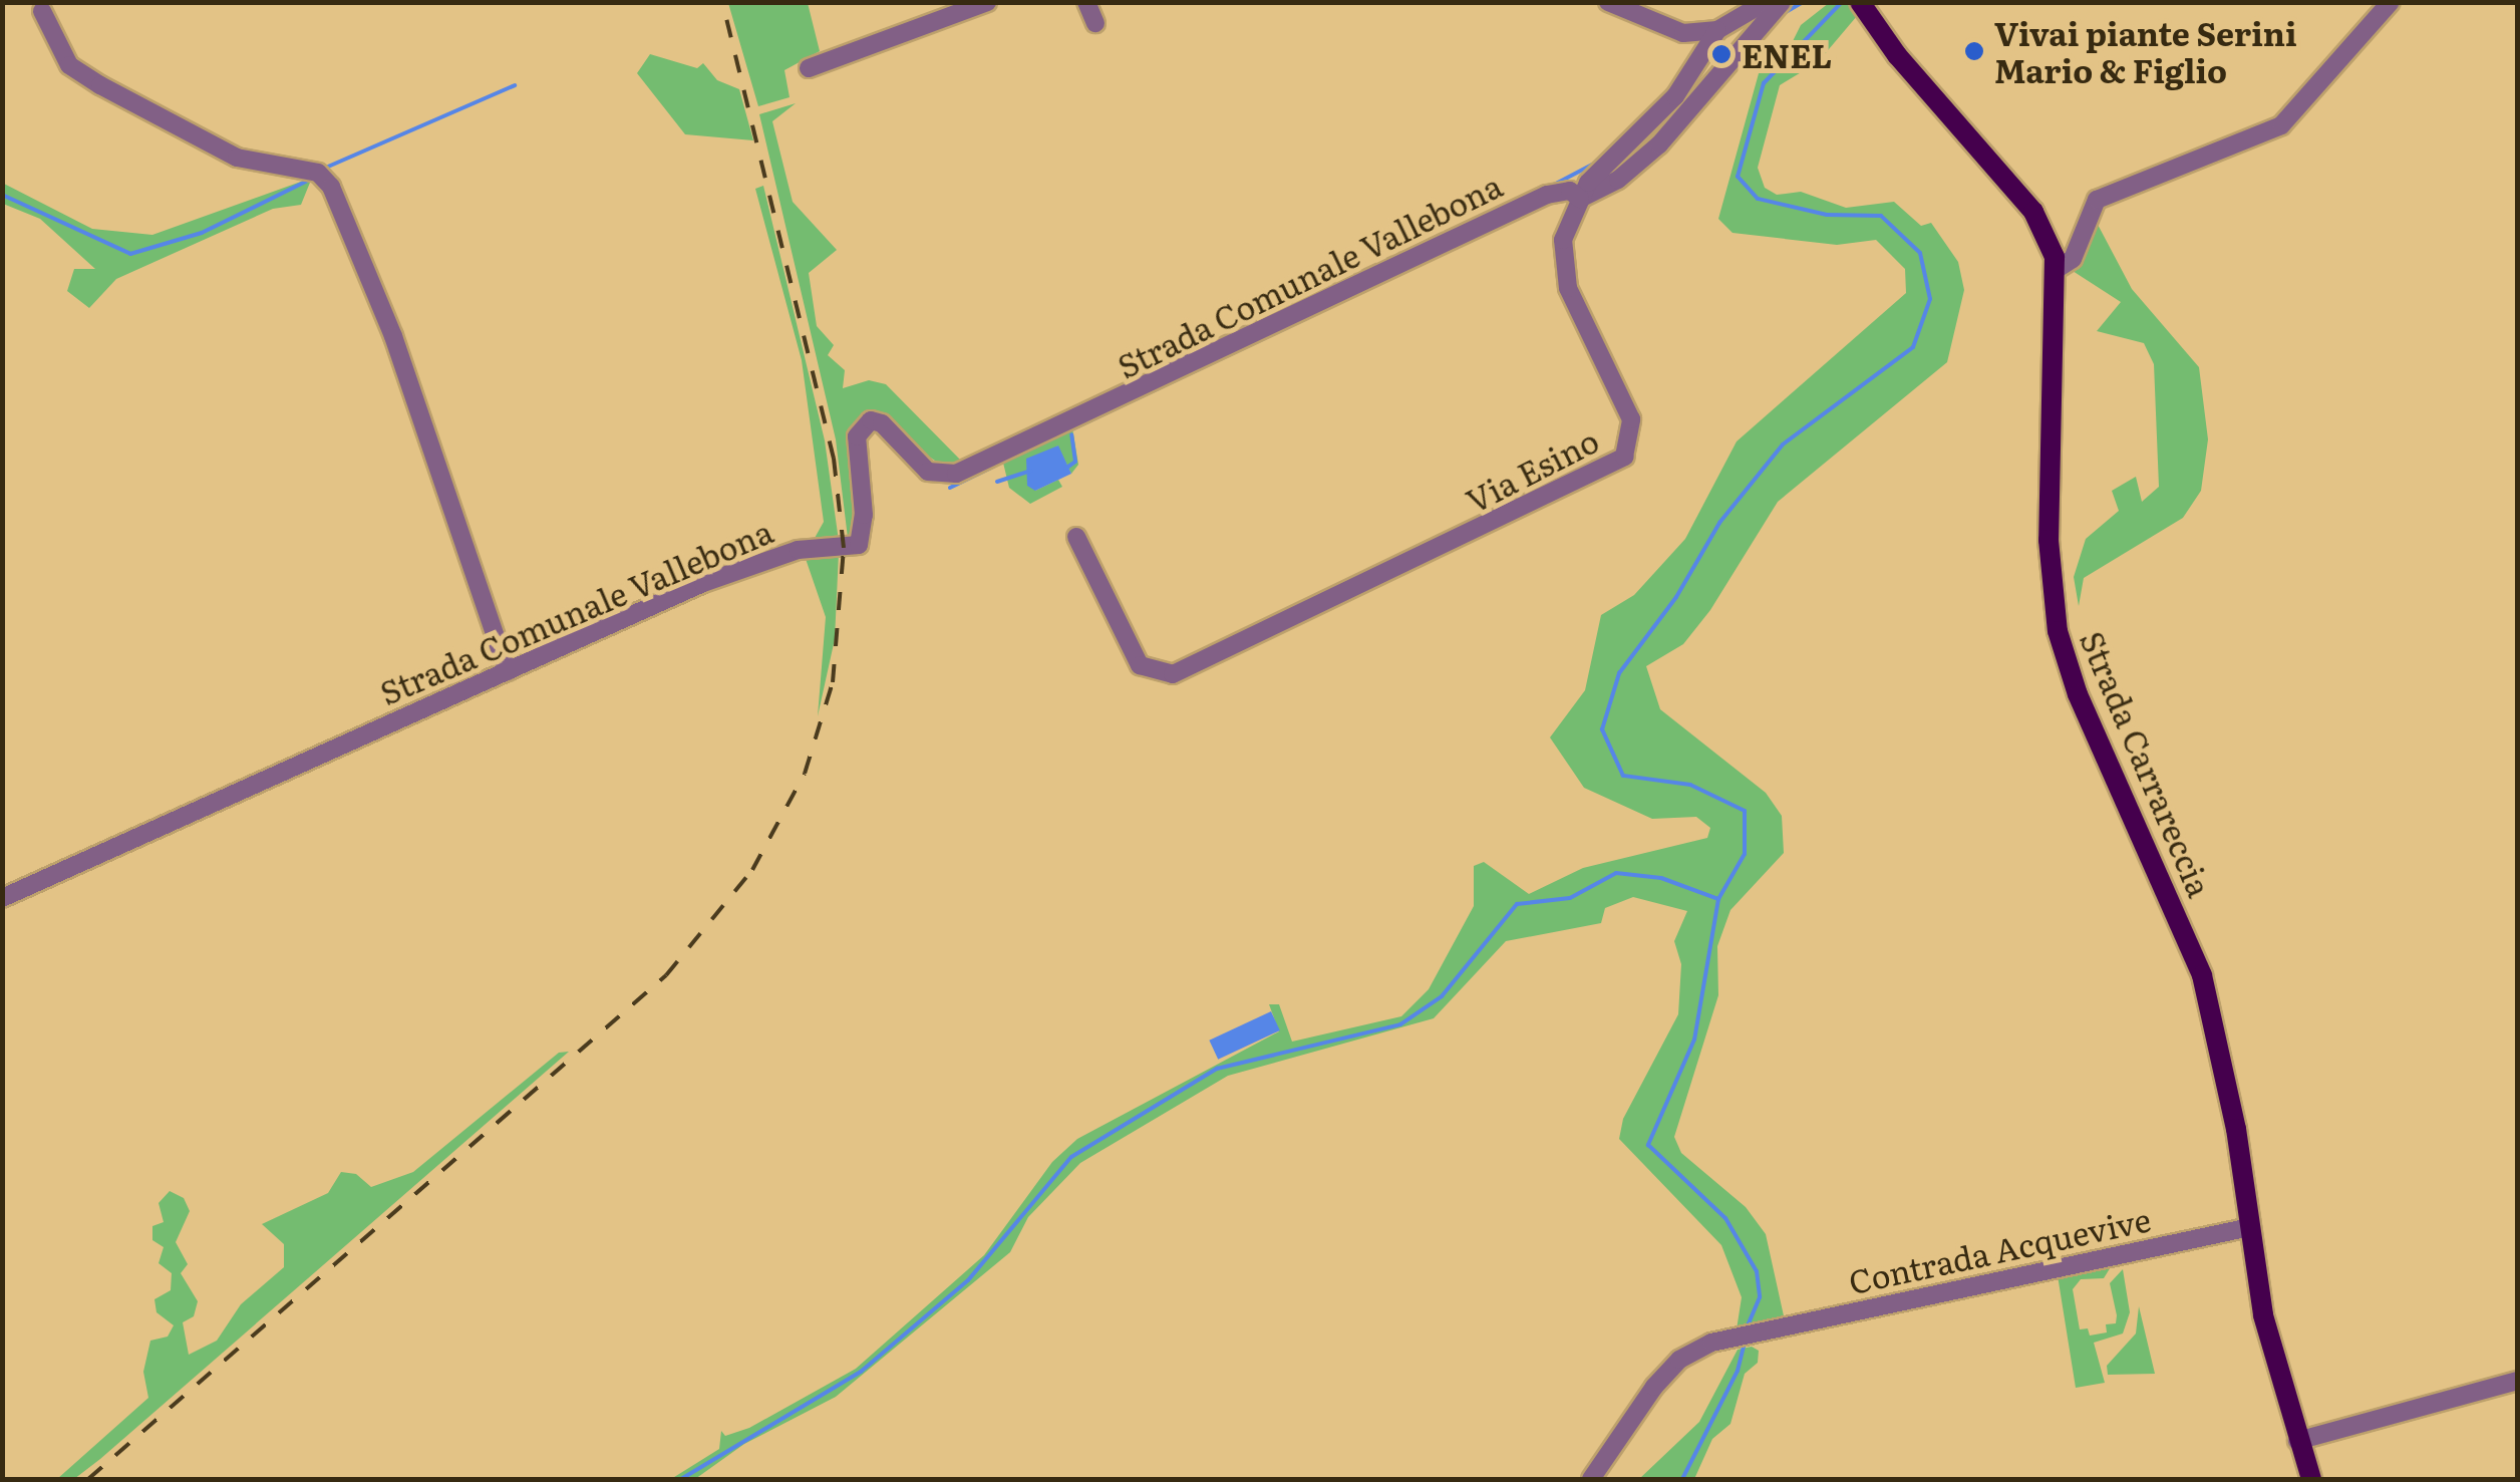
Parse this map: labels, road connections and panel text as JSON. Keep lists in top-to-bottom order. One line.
{"streets":{"main road":["Strada Carrareccia"],"street":["Strada Comunale Vallebona","Via Esino","Contrada Acquevive"]},"crossings":[["Strada Comunale Vallebona","Via Esino"],["Strada Carrareccia","Contrada Acquevive"]],"places":["Vivai piante Serini Mario & Figlio","ENEL"]}
